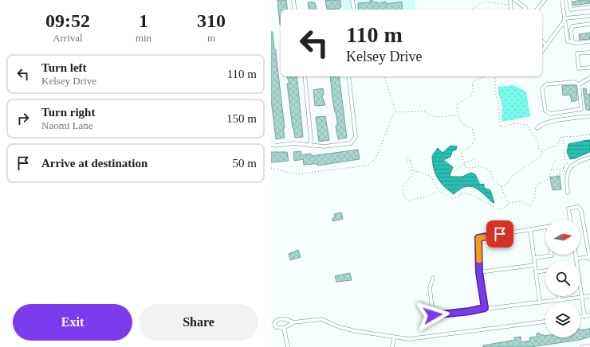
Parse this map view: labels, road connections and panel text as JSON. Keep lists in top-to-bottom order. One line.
{"north":"right","page":{"eta":["09:52","Arrival","1","min","310","m"],"turn":["110 m","Kelsey Drive"],"list":[{"name":"Turn left","note":"Kelsey Drive","value":"110 m"},{"name":"Turn right","note":"Naomi Lane","value":"150 m"},{"name":"Arrive at destination","value":"50 m"}],"buttons":["Exit","Share"]}}
